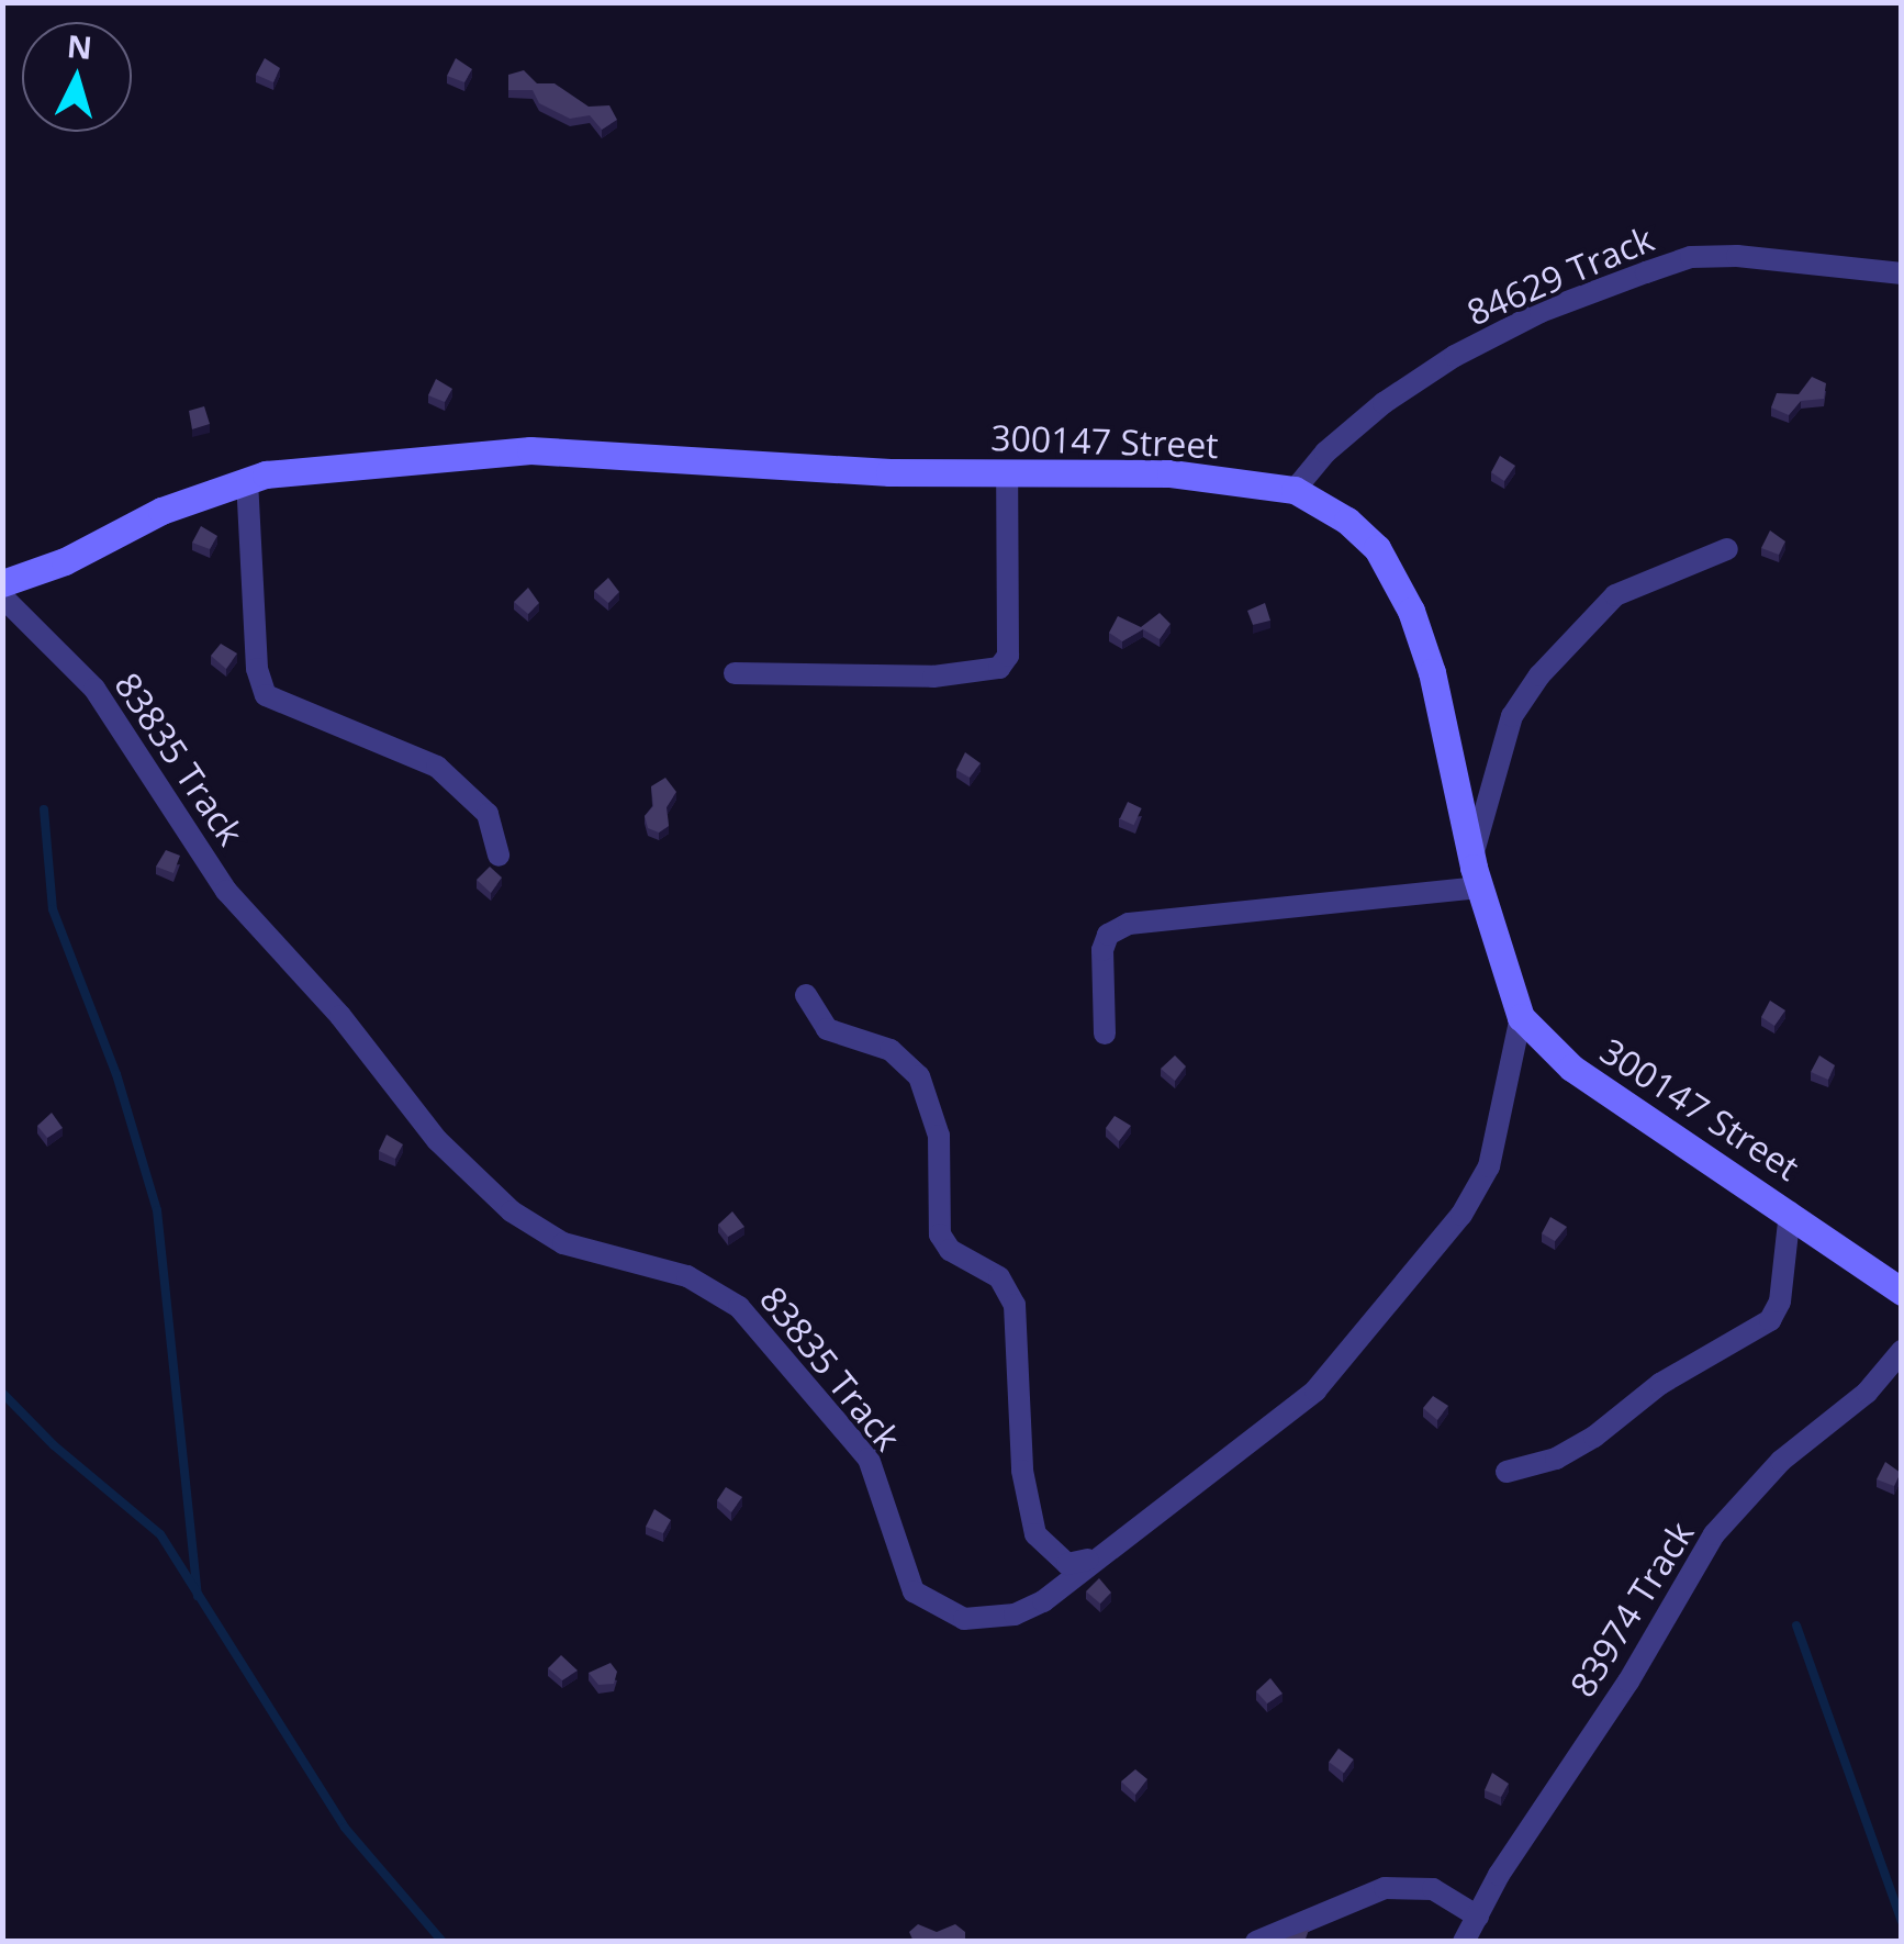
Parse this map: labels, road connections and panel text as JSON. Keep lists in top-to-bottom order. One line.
{"streets":{"street":["84629 Track","300147 Street","83835 Track","83974 Track"]},"crossings":[["84629 Track","300147 Street"],["300147 Street","83835 Track"]],"north":"top"}
